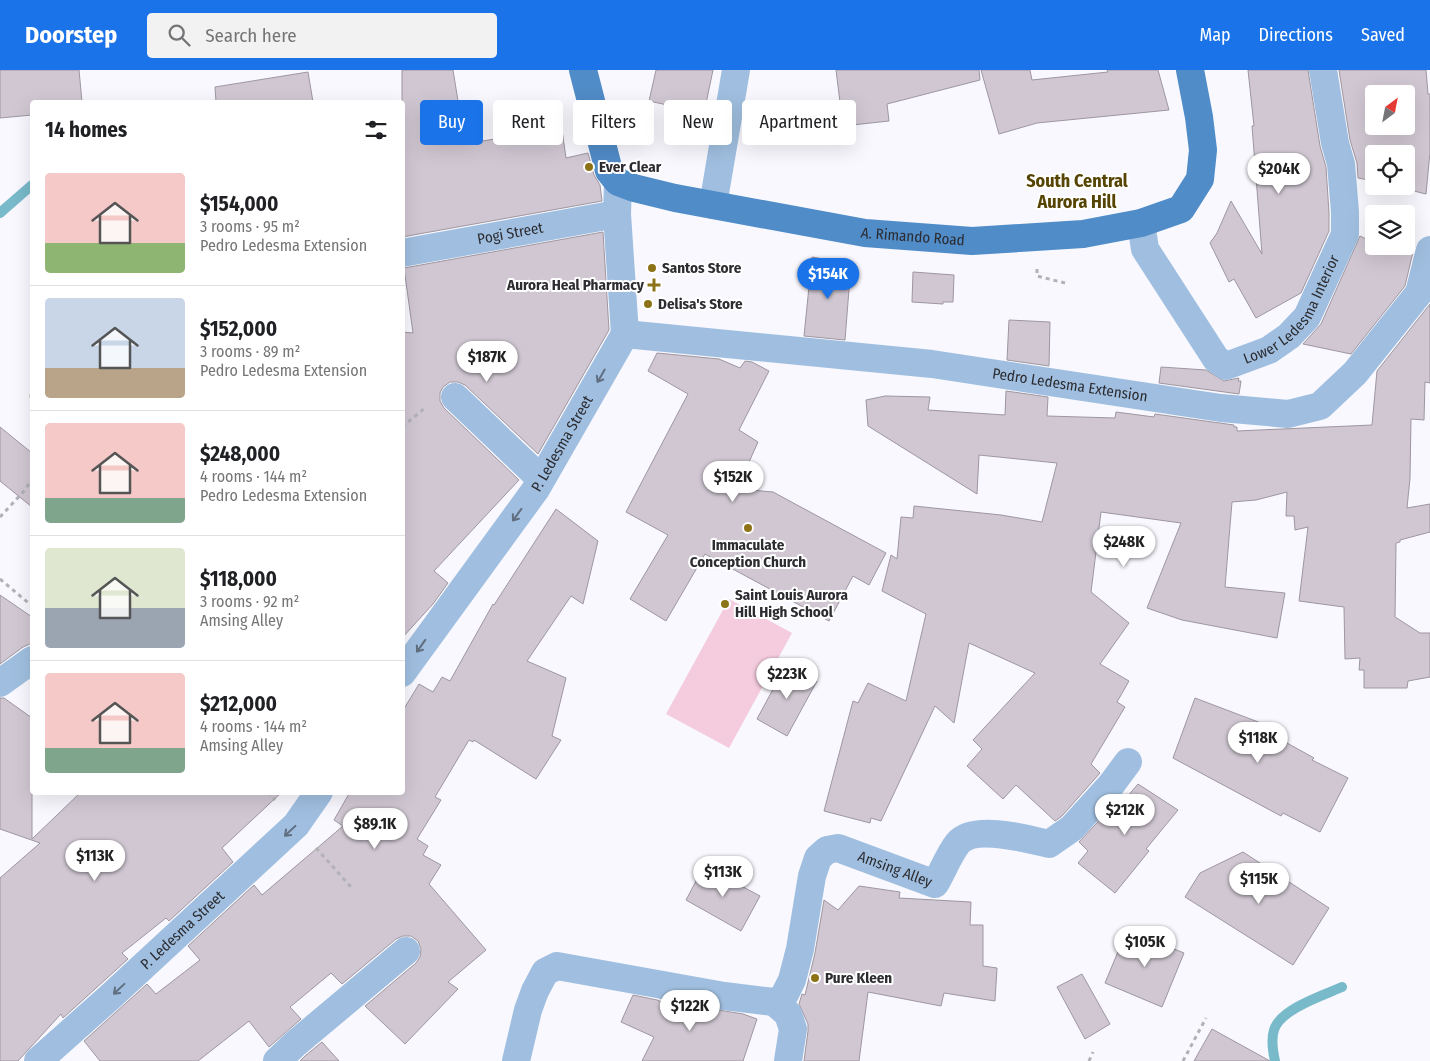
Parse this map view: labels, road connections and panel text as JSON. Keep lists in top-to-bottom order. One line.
{"streets":{"main road":["A. Rimando Road"],"street":["Pogi Street","Lower Ledesma Interior","Pedro Ledesma Extension","P. Ledesma Street","Amsing Alley"]},"crossings":[["A. Rimando Road","Lower Ledesma Interior"],["Pedro Ledesma Extension","P. Ledesma Street"]],"one_way":["P. Ledesma Street"],"districts":["South Central Aurora Hill"],"places":{"other":["Ever Clear","Santos Store","Delisa's Store","Immaculate Conception Church","Saint Louis Aurora Hill High School","Pure Kleen"],"health":["Aurora Heal Pharmacy"]},"north":"top right","page":{"header":"Doorstep","search":"Search here","nav":["Map","Directions","Saved"],"chip":["Buy","Rent","Filters","New","Apartment"],"heading":"14 homes","price":["$204K","$154K","$187K","$152K","$248K","$223K","$118K","$212K","$89.1K","$113K","$113K","$115K","$105K","$122K"],"list":[{"name":"$154,000","note":"3 rooms · 95 m² · Pedro Ledesma Extension"},{"name":"$152,000","note":"3 rooms · 89 m² · Pedro Ledesma Extension"},{"name":"$248,000","note":"4 rooms · 144 m² · Pedro Ledesma Extension"},{"name":"$118,000","note":"3 rooms · 92 m² · Amsing Alley"},{"name":"$212,000","note":"4 rooms · 144 m² · Amsing Alley"}]}}
